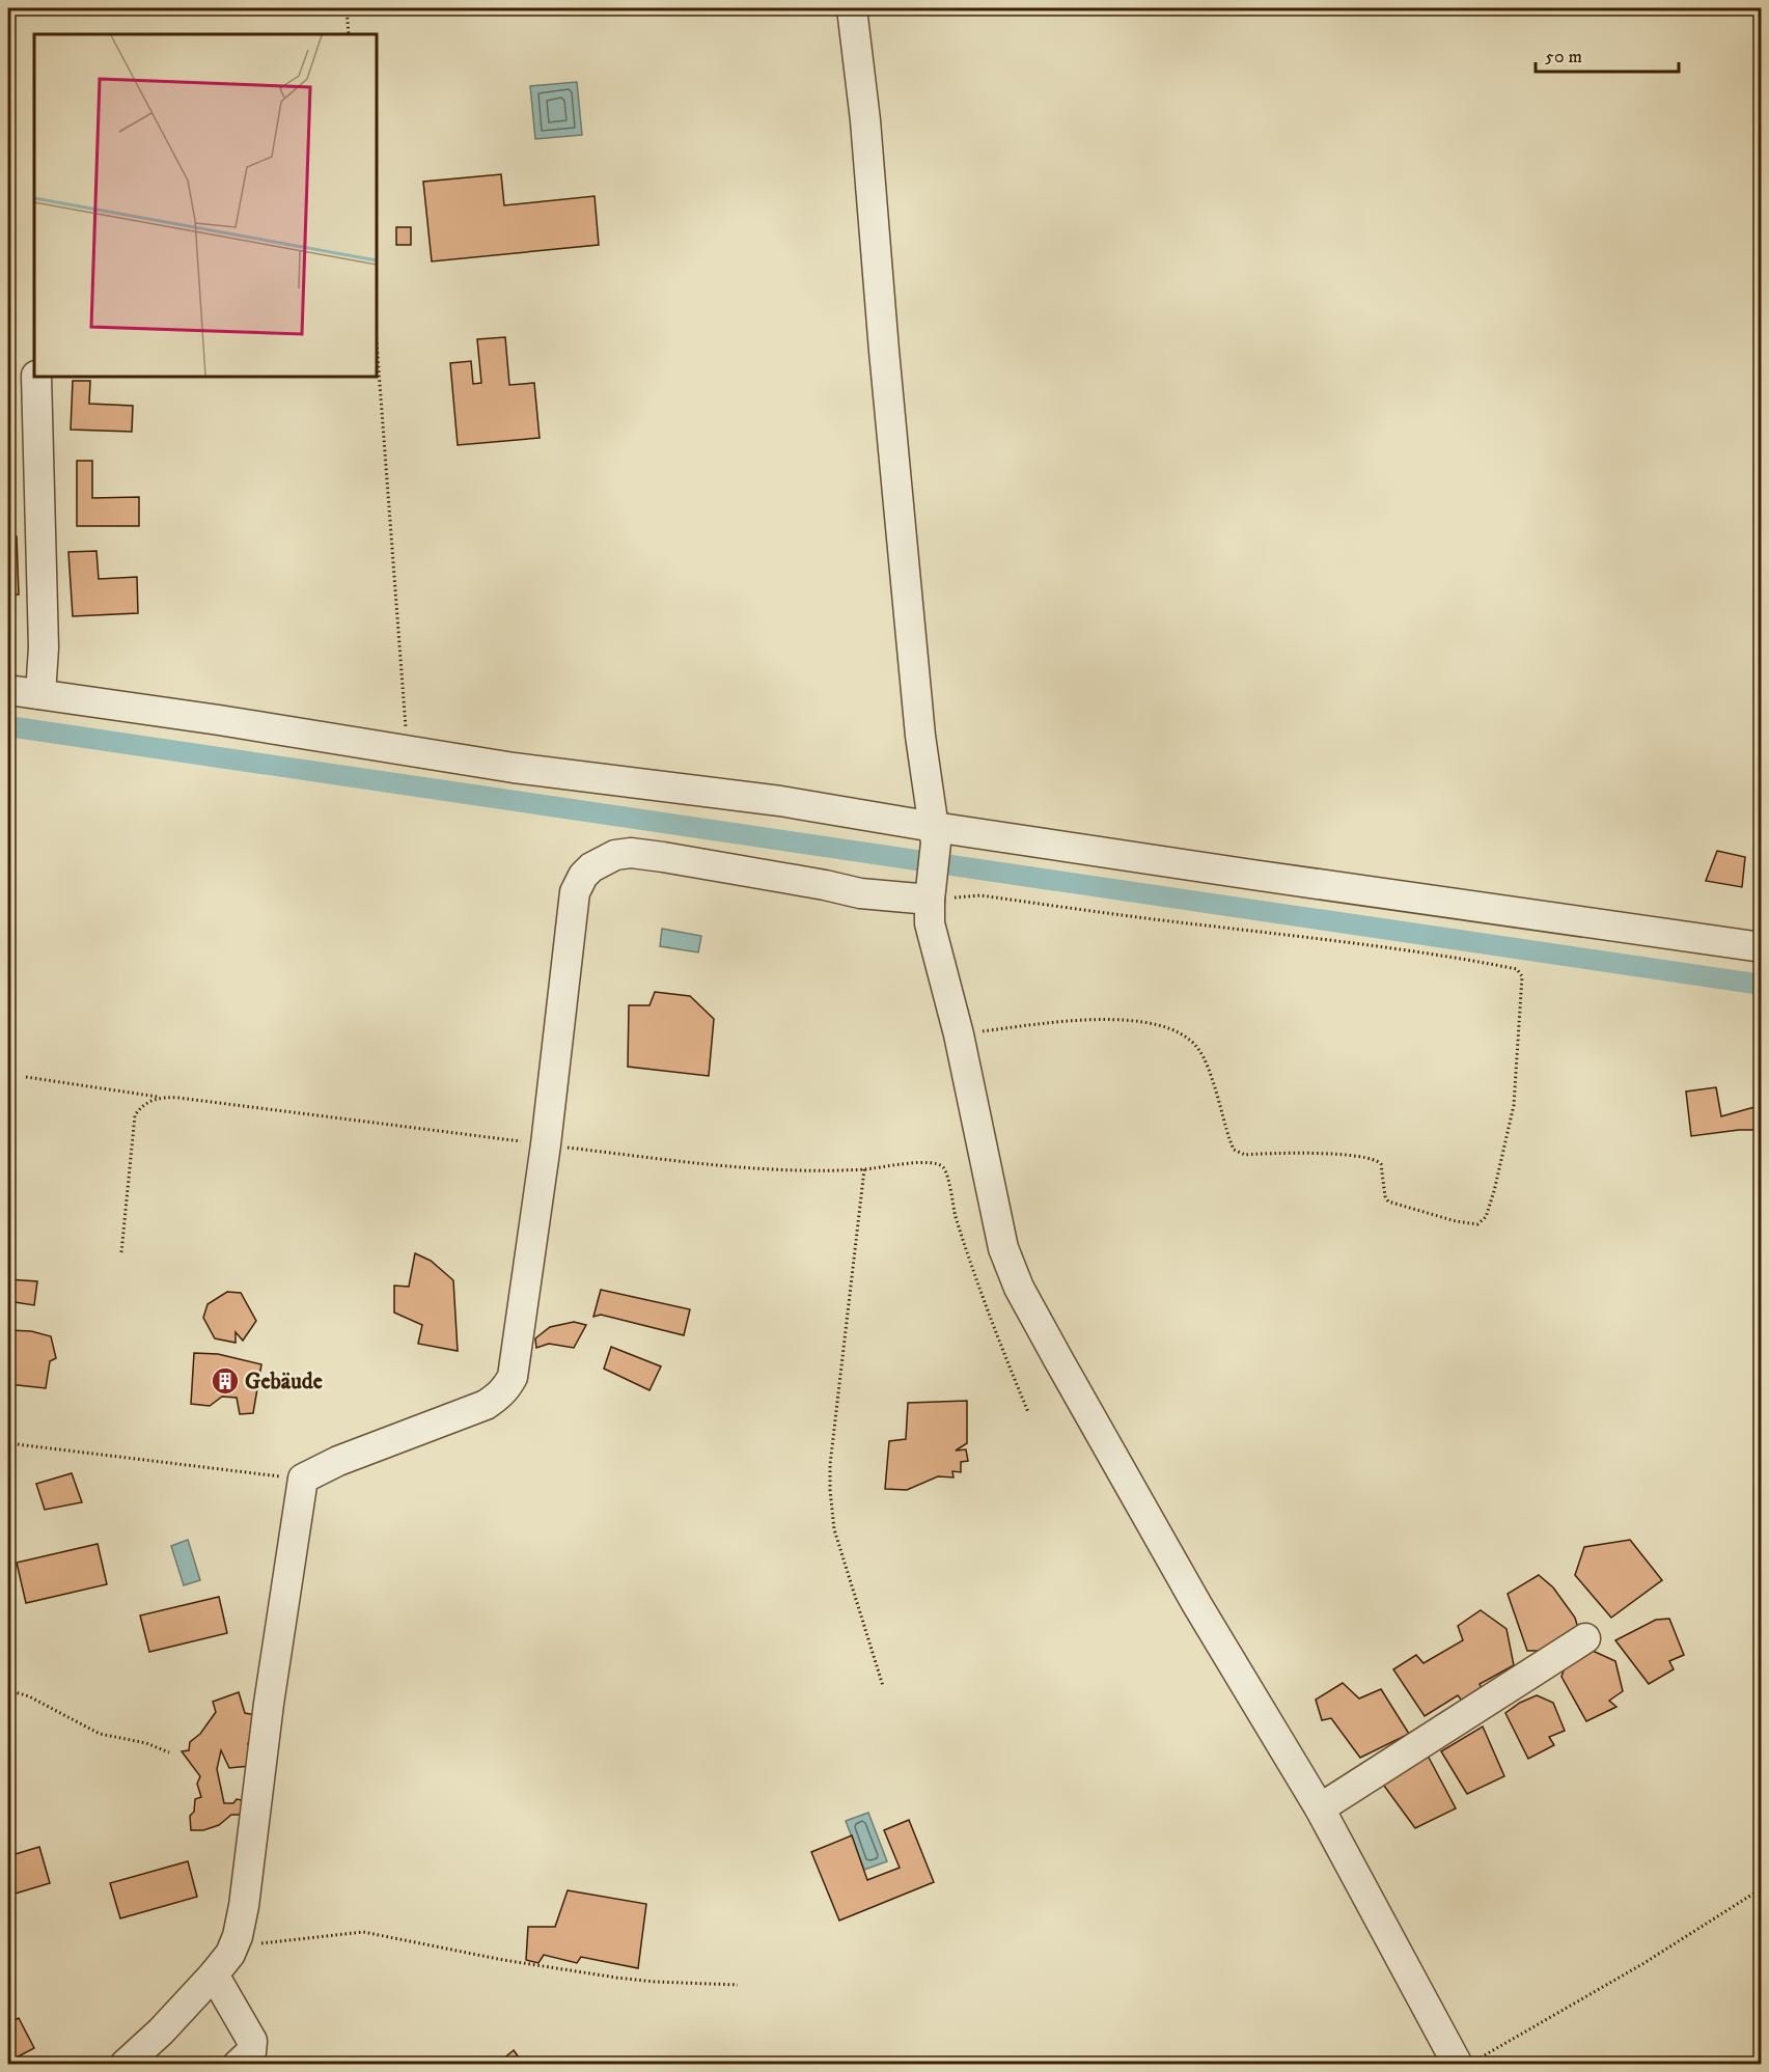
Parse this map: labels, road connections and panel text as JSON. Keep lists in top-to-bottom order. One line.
{"places":{"building":["Gebäude"]},"scale_bar":"50 m"}
